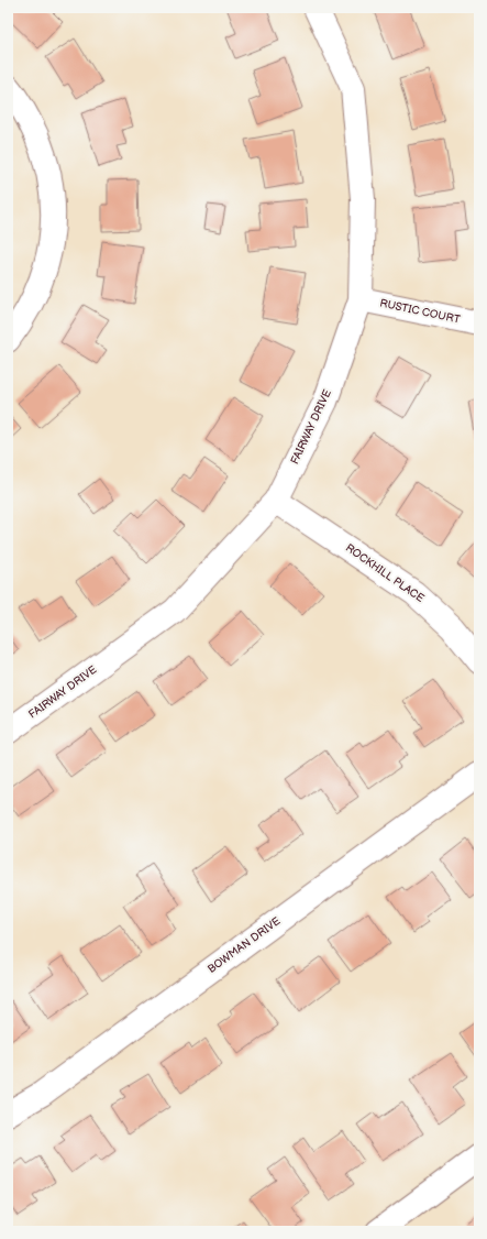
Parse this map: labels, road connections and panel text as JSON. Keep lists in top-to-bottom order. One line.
{"streets":{"street":["RUSTIC COURT","FAIRWAY DRIVE","ROCKHILL PLACE","BOWMAN DRIVE"]},"crossings":[["RUSTIC COURT","FAIRWAY DRIVE"],["FAIRWAY DRIVE","ROCKHILL PLACE"]]}
